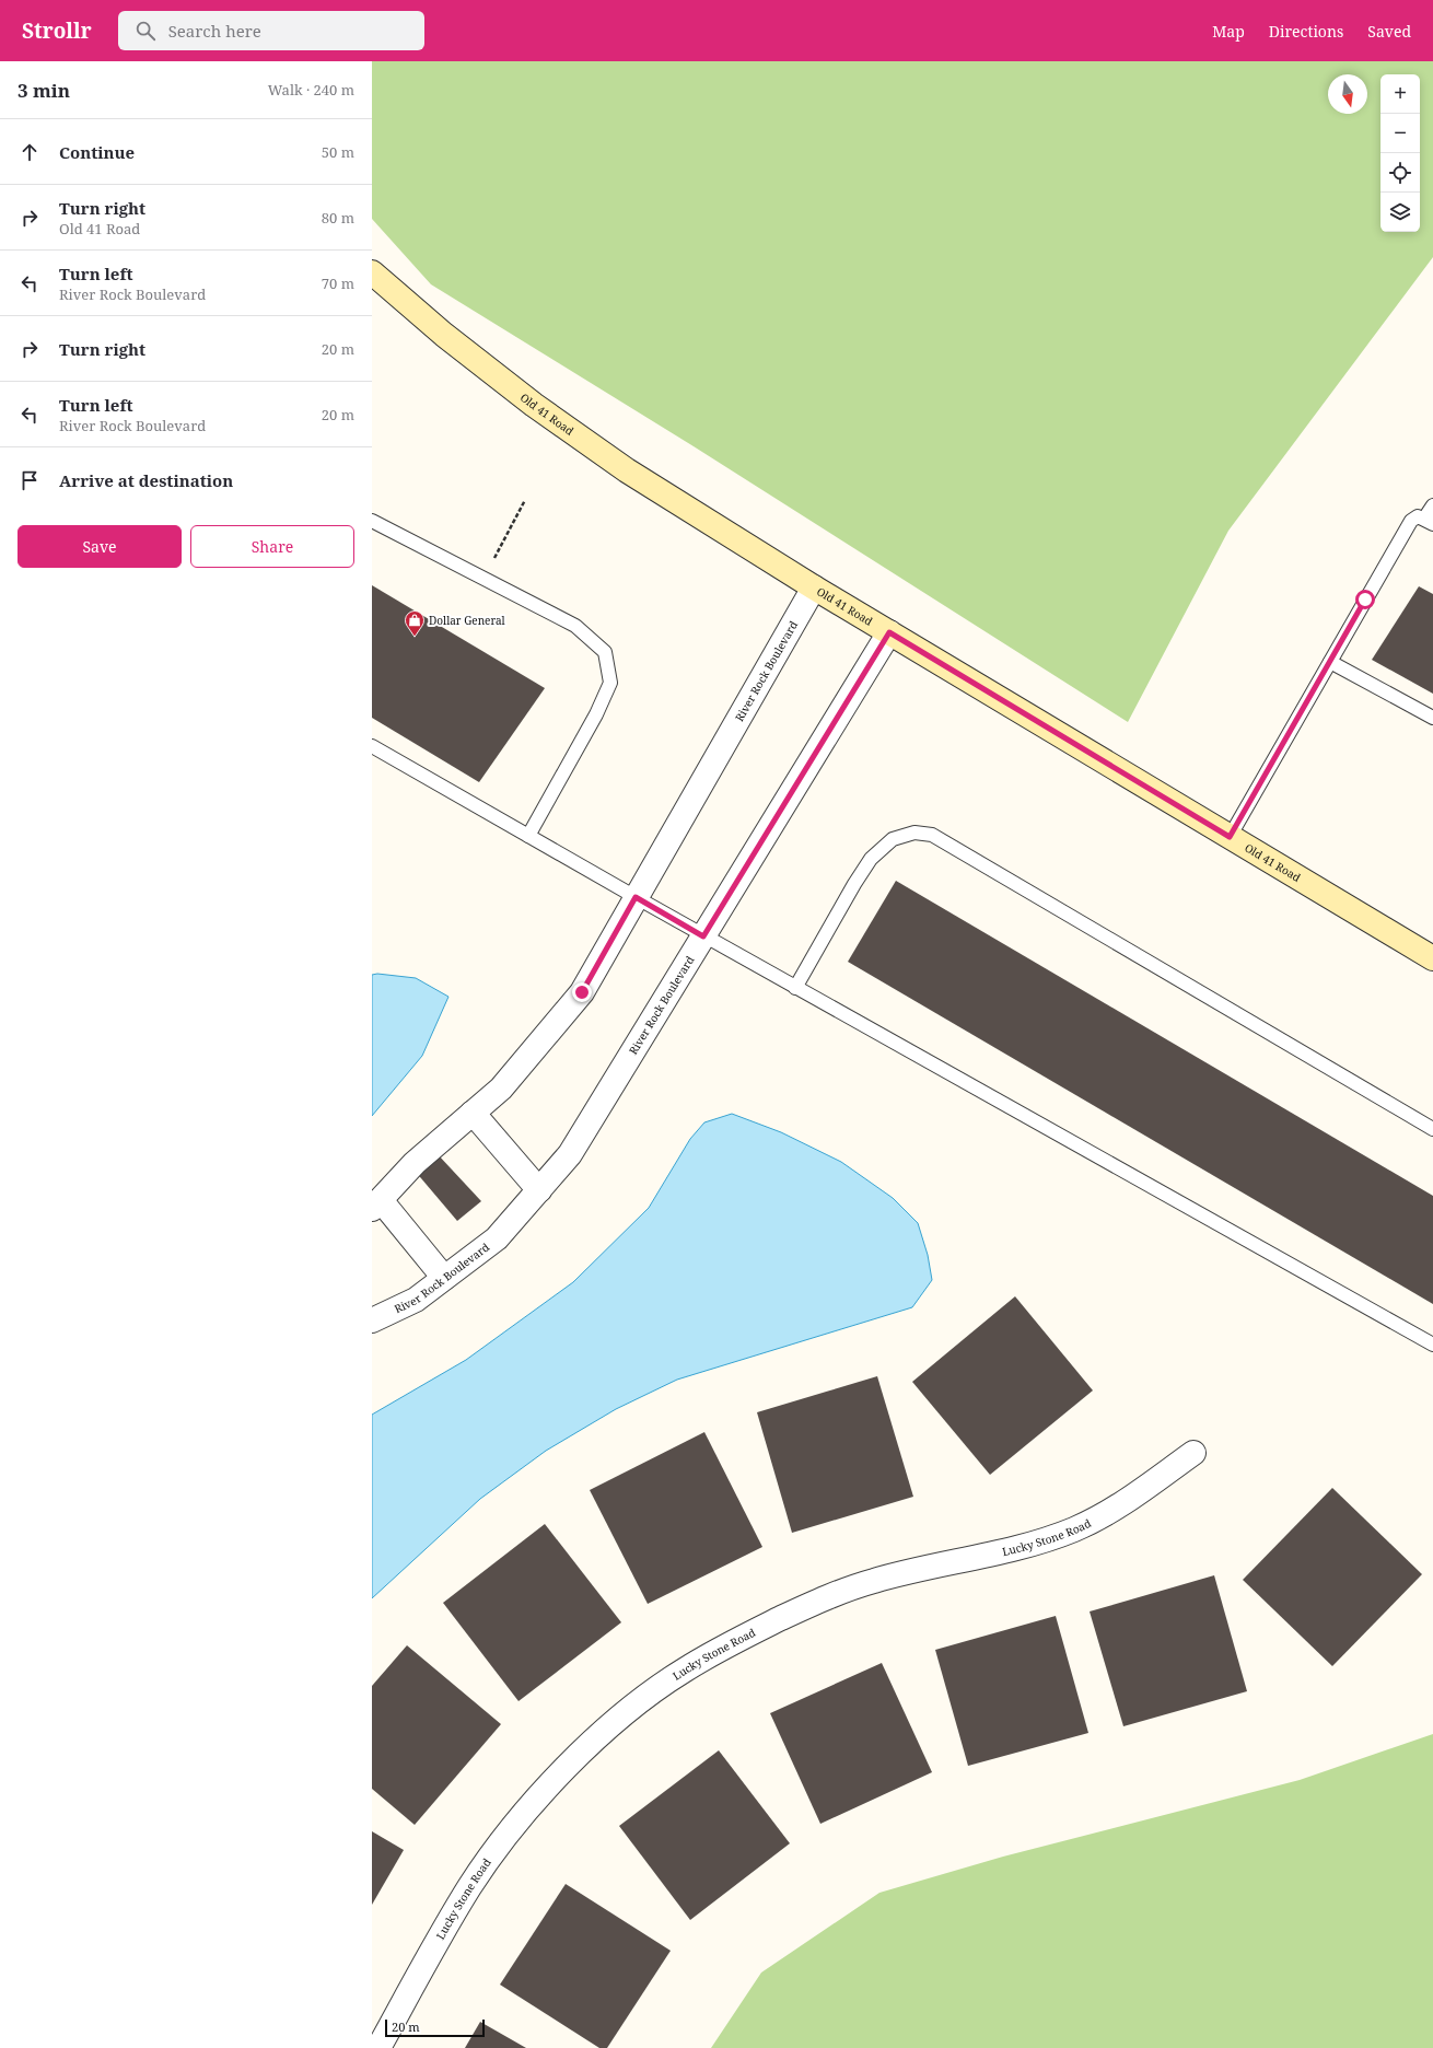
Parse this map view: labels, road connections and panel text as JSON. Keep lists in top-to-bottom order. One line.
{"streets":{"street":["Old 41 Road","River Rock Boulevard","Lucky Stone Road"]},"crossings":[["Old 41 Road","River Rock Boulevard"]],"places":{"shop":["Dollar General"]},"scale_bar":"20 m","north":"bottom","page":{"header":"Strollr","search":"Search here","nav":["Map","Directions","Saved"],"heading":["3 min","Walk · 240 m"],"map_buttons":["+","−"],"list":[["Continue","50 m"],["Turn right","Old 41 Road","80 m"],["Turn left","River Rock Boulevard","70 m"],["Turn right","20 m"],["Turn left","River Rock Boulevard","20 m"],"Arrive at destination"],"buttons":["Save","Share"],"scale":"20 m"}}
